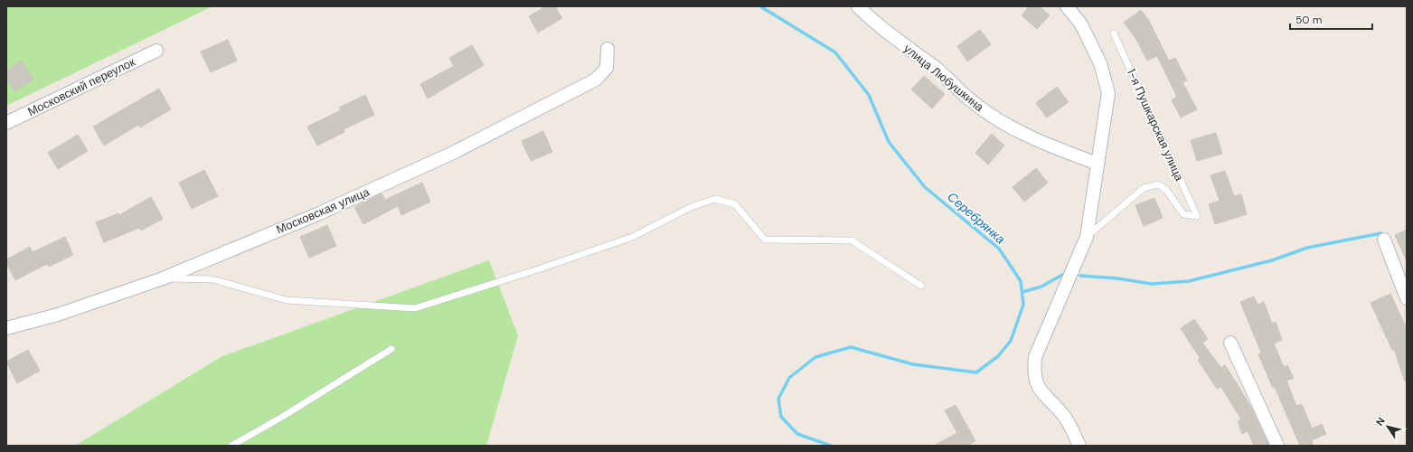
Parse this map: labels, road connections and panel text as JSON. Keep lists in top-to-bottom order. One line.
{"streets":{"street":["улица Любушкина","Московский переулок","Московская улица"],"lane":["1-я Пушкарская улица"]},"water":["Серебрянка"],"scale_bar":"50 m","north":"top left"}
